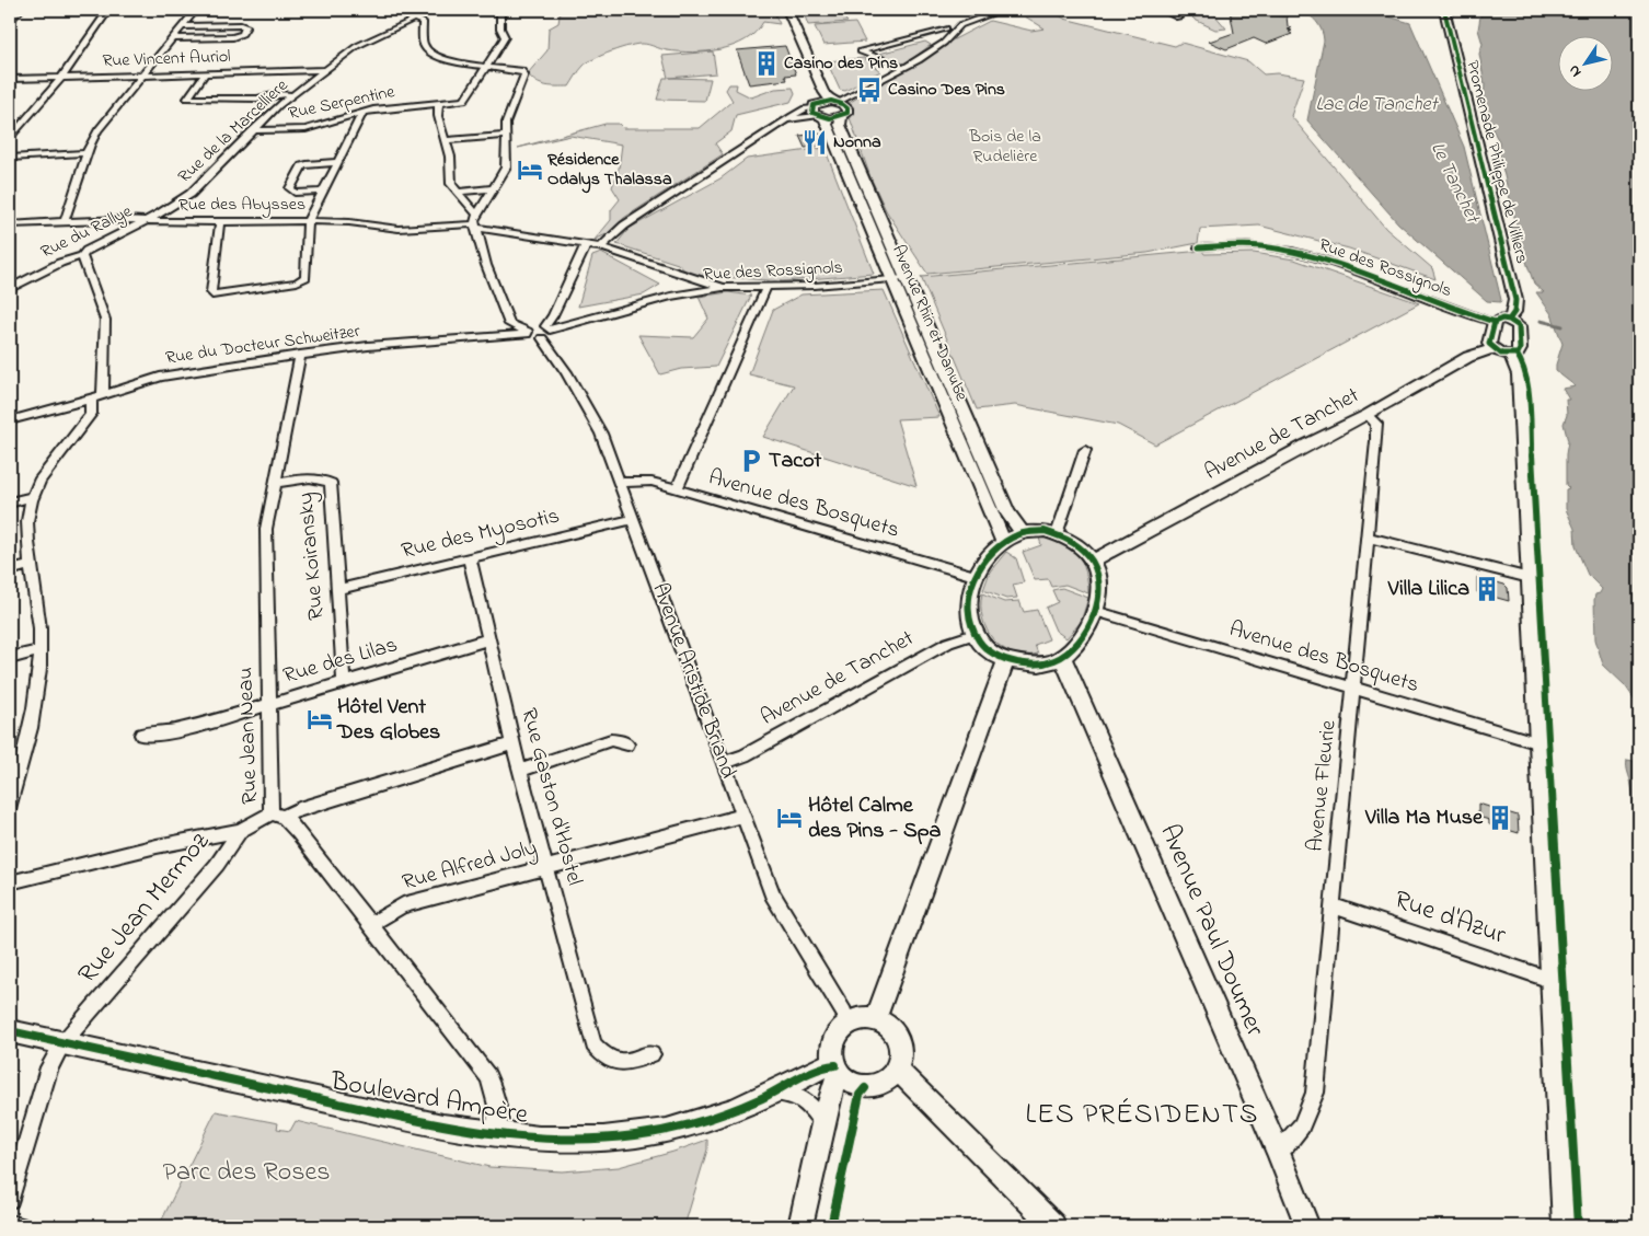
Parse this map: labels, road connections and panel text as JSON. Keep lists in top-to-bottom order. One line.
{"streets":{"street":["Rue Vincent Auriol","Rue Serpentine","Rue de la Marcelliere","Promenade Philippe de Villiers","Rue des Abysses","Rue du Rallye","Rue des Rossignols","Avenue Rhin et Danube","Rue du Docteur Schweitzer","Avenue de Tanchet","Avenue des Bosquets","Rue des Myosotis","Rue Koiransky","Rue des Lilas","Avenue Aristide Briand","Rue Jean Neau","Avenue Fleurie","Rue Gaston d'Hostel","Rue Alfred Joly","Rue Jean Mermoz","Rue d'Azur","Avenue Paul Doumer","Boulevard Ampère"]},"crossings":[["Rue Vincent Auriol","Rue de la Marcelliere"],["Rue Serpentine","Rue de la Marcelliere"],["Rue de la Marcelliere","Rue des Abysses"],["Rue de la Marcelliere","Rue du Rallye"],["Promenade Philippe de Villiers","Rue des Rossignols"],["Promenade Philippe de Villiers","Avenue de Tanchet"],["Rue des Abysses","Rue du Rallye"],["Rue des Abysses","Rue des Rossignols"],["Rue des Rossignols","Avenue Rhin et Danube"],["Rue des Rossignols","Rue du Docteur Schweitzer"],["Rue des Rossignols","Avenue de Tanchet"],["Rue des Rossignols","Avenue Aristide Briand"],["Avenue Rhin et Danube","Avenue de Tanchet"],["Avenue Rhin et Danube","Avenue des Bosquets"],["Avenue Rhin et Danube","Avenue Paul Doumer"],["Rue du Docteur Schweitzer","Avenue Aristide Briand"],["Rue du Docteur Schweitzer","Rue Jean Neau"],["Avenue de Tanchet","Avenue des Bosquets"],["Avenue de Tanchet","Avenue Aristide Briand"],["Avenue de Tanchet","Avenue Fleurie"],["Avenue de Tanchet","Avenue Paul Doumer"],["Avenue des Bosquets","Avenue Aristide Briand"],["Avenue des Bosquets","Avenue Fleurie"],["Avenue des Bosquets","Avenue Paul Doumer"],["Rue des Myosotis","Rue Koiransky"],["Rue des Myosotis","Avenue Aristide Briand"],["Rue des Myosotis","Rue Gaston d'Hostel"],["Rue Koiransky","Rue des Lilas"],["Rue Koiransky","Rue Jean Neau"],["Rue des Lilas","Rue Jean Neau"],["Rue des Lilas","Rue Gaston d'Hostel"],["Avenue Aristide Briand","Rue Alfred Joly"],["Avenue Aristide Briand","Boulevard Ampère"],["Rue Jean Neau","Rue Alfred Joly"],["Rue Jean Neau","Rue Jean Mermoz"],["Rue Jean Neau","Boulevard Ampère"],["Avenue Fleurie","Rue d'Azur"],["Avenue Fleurie","Avenue Paul Doumer"],["Rue Gaston d'Hostel","Rue Alfred Joly"],["Rue Gaston d'Hostel","Rue Jean Mermoz"],["Rue Jean Mermoz","Boulevard Ampère"]],"districts":["LES PRÉSIDENTS"],"water":["Lac de Tanchet","Le Tanchet"],"parks":["Bois de la Rudelière","Parc des Roses"],"places":{"building":["Casino des Pins","Villa Lilica","Villa Ma Muse"],"bus stop":["Casino Des Pins"],"restaurant":["Nonna"],"hotel":["Résidence Odalys Thalassa","Hôtel Vent Des Globes","Hôtel Calme des Pins - Spa"],"parking":["Tacot"]},"north":"bottom left"}
